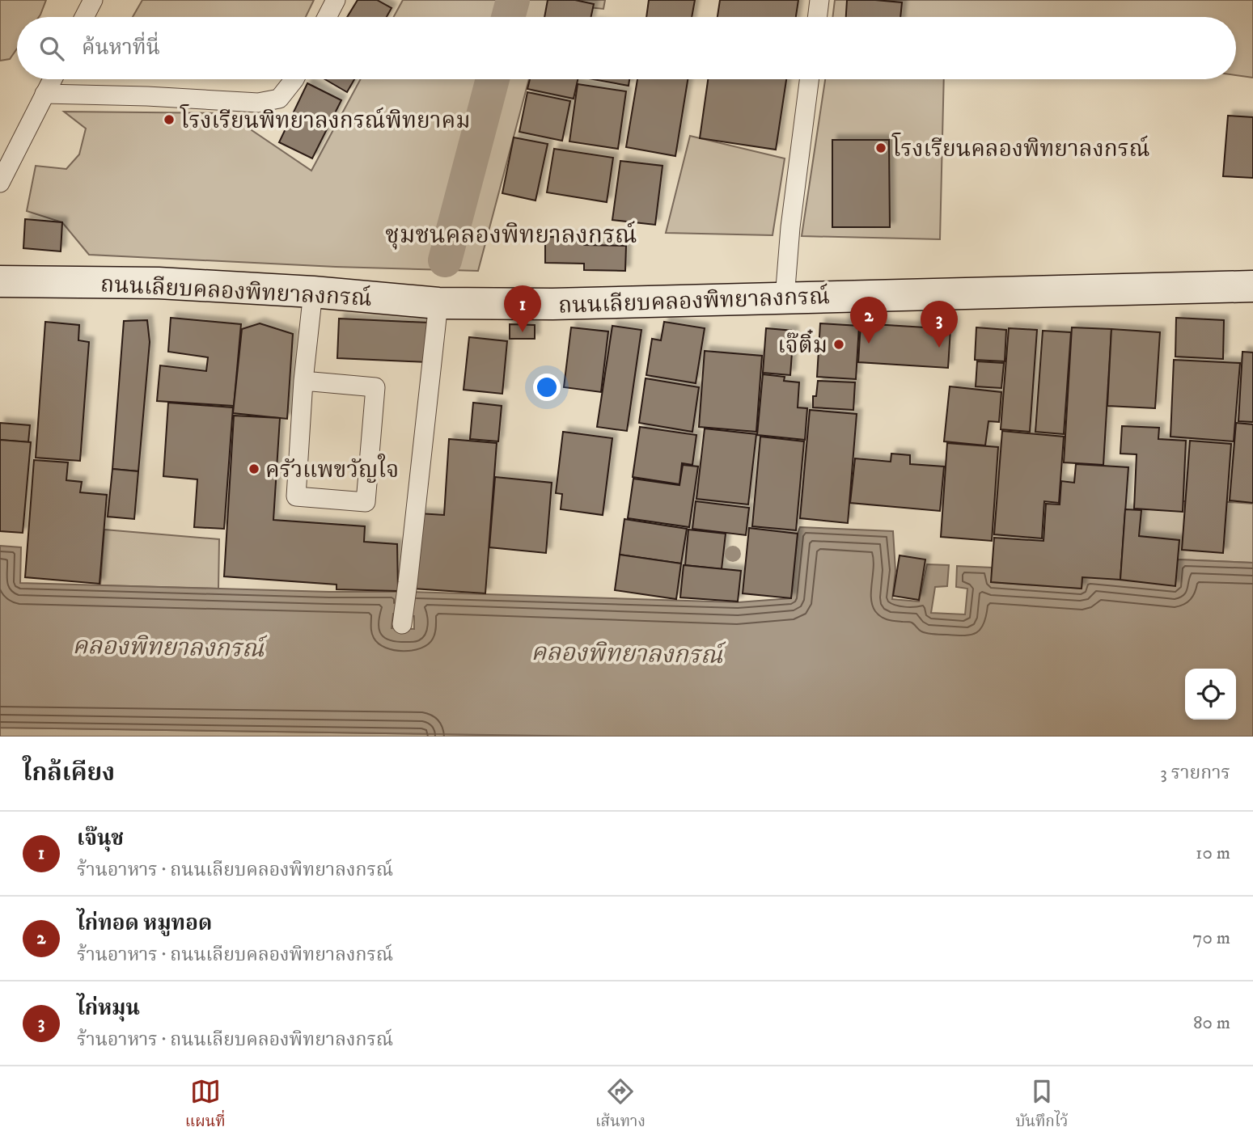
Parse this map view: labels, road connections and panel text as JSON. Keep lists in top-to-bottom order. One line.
{"streets":{"main road":["ถนนเลียบคลองพิทยาลงกรณ์"]},"districts":["ชุมชนคลองพิทยาลงกรณ์"],"water":["คลองพิทยาลงกรณ์"],"places":["โรงเรียนพิทยาลงกรณ์พิทยาคม","โรงเรียนคลองพิทยาลงกรณ์","เจ๊ติ๋ม","ครัวแพขวัญใจ"],"page":{"search":"ค้นหาที่นี่","pins":["1","2","3"],"heading":["ใกล้เคียง","3 รายการ"],"list":[{"mark":"1","name":"เจ๊นุช","note":"ร้านอาหาร · ถนนเลียบคลองพิทยาลงกรณ์","value":"10 m"},{"mark":"2","name":"ไก่ทอด หมูทอด","note":"ร้านอาหาร · ถนนเลียบคลองพิทยาลงกรณ์","value":"70 m"},{"mark":"3","name":"ไก่หมุน","note":"ร้านอาหาร · ถนนเลียบคลองพิทยาลงกรณ์","value":"80 m"}],"nav":["แผนที่","เส้นทาง","บันทึกไว้"]}}
